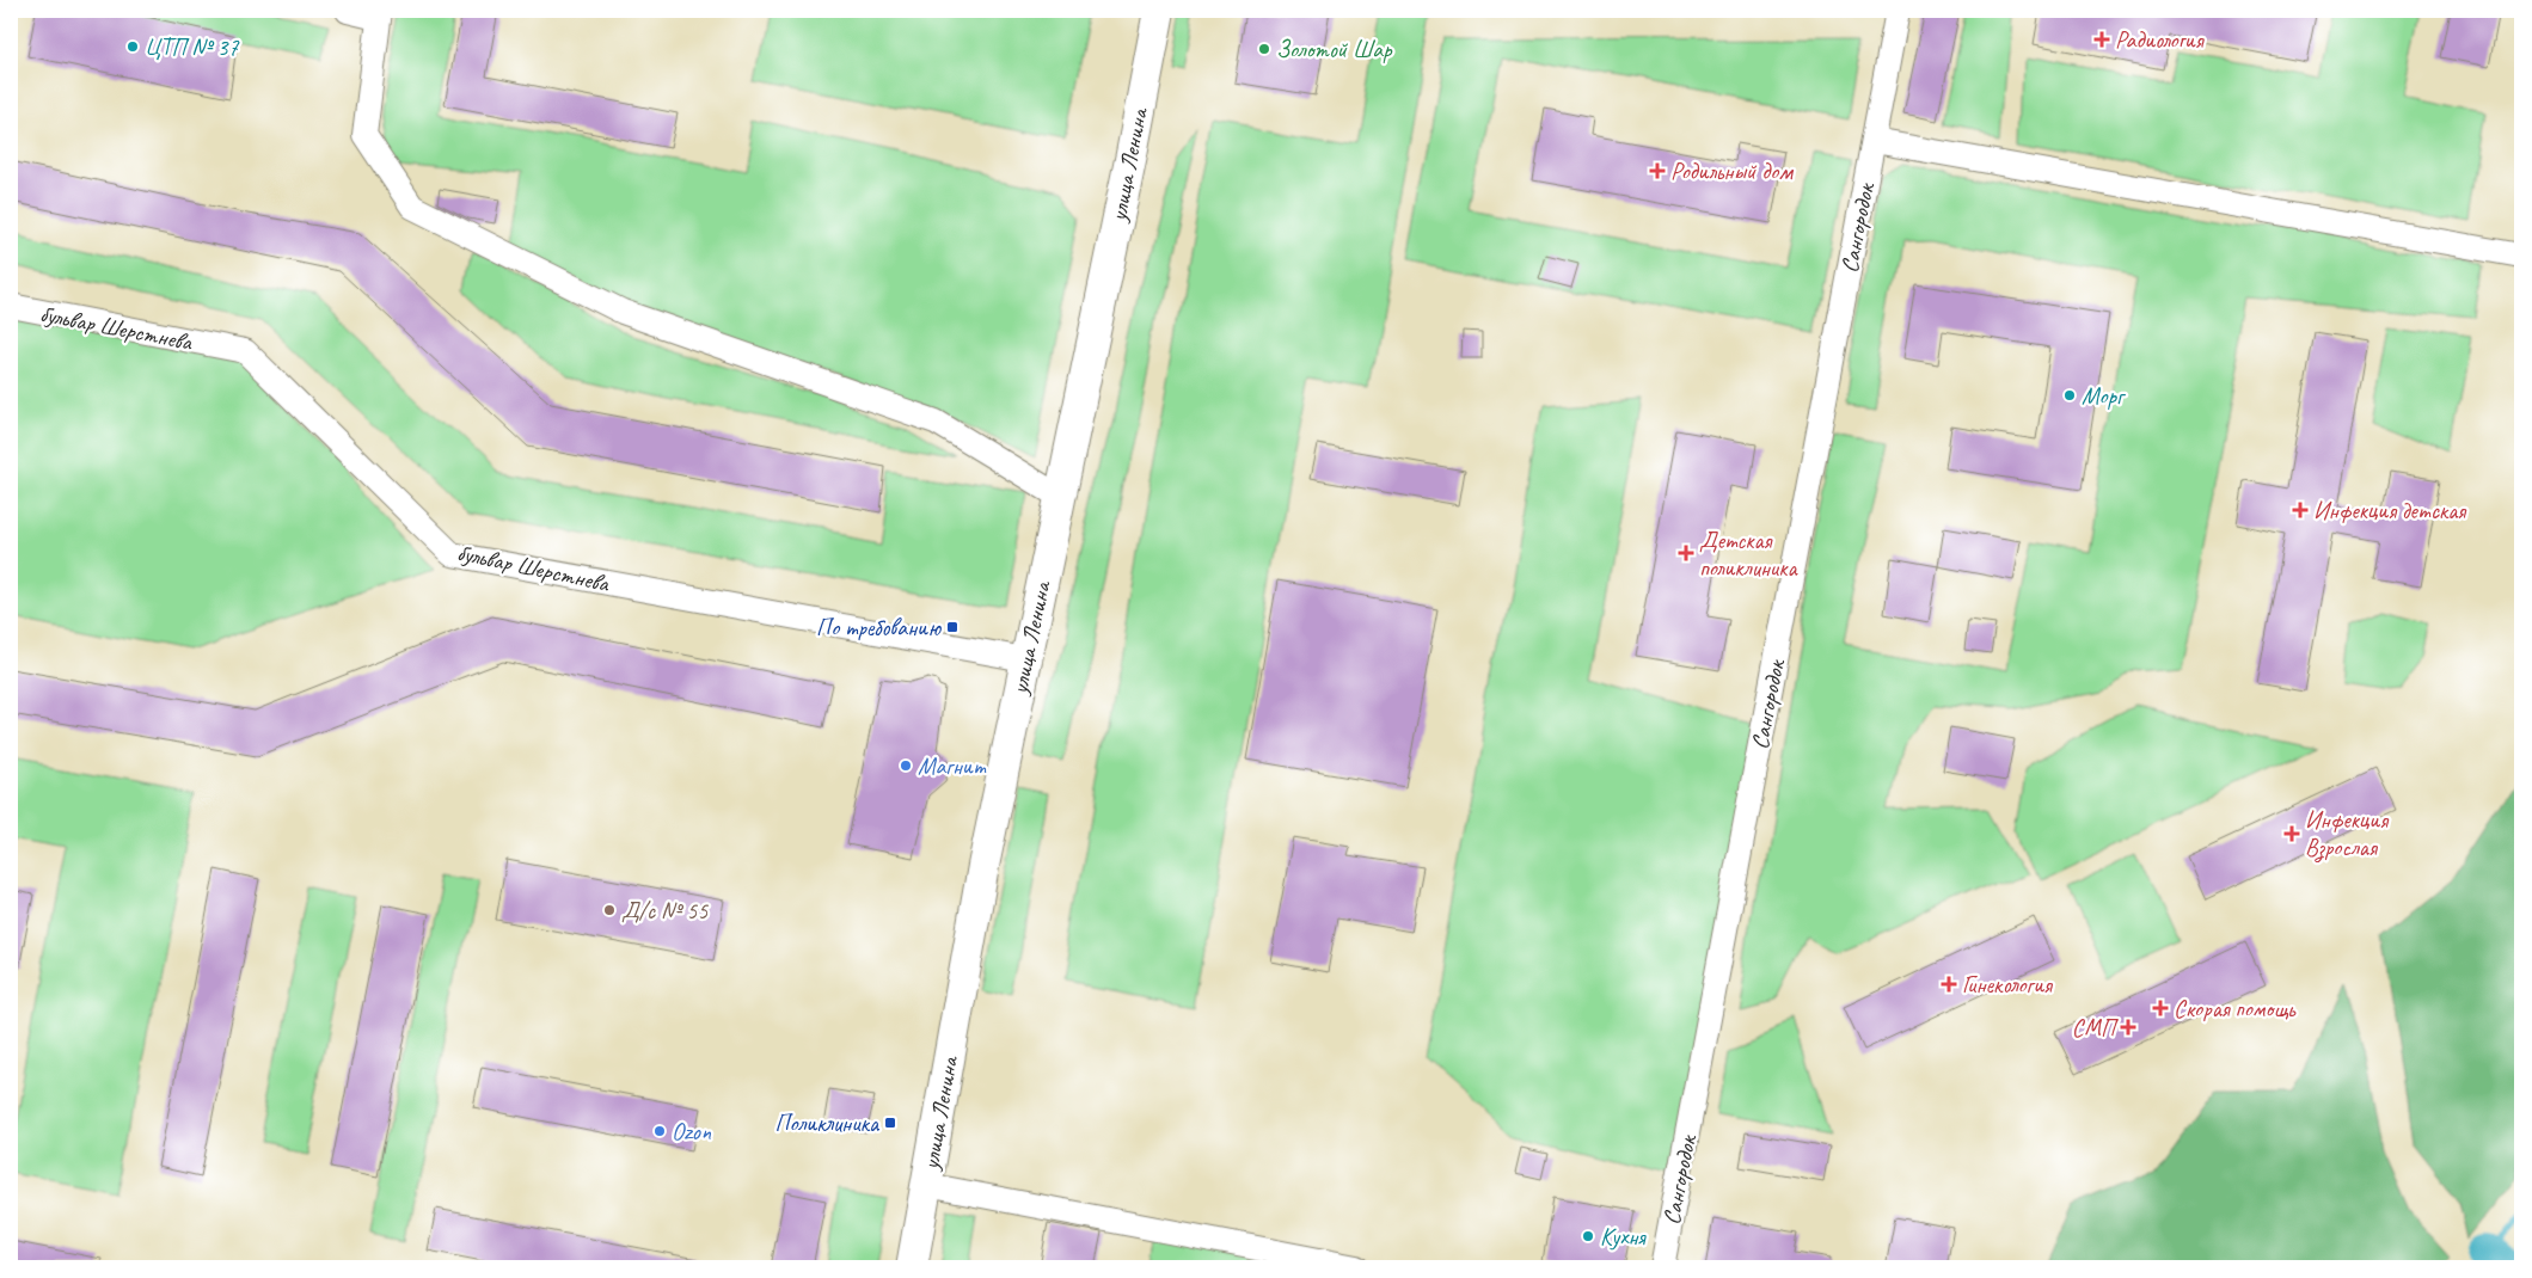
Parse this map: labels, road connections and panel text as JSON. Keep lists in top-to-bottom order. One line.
{"streets":{"main road":["улица Ленина"],"street":["Сангородок","бульвар Шерстнева"]},"crossings":[["улица Ленина","бульвар Шерстнева"]],"places":{"health":["Радиология","Родильный дом","Инфекция детская","Детская поликлиника","Инфекция Взрослая","Гинекология","Скорая помощь","СМП"],"other":["ЦТП № 37","Золотой Шар","Морг","Магнит","Д/с № 55","Ozon","Кухня"],"transit":["По требованию","Поликлиника"]}}
